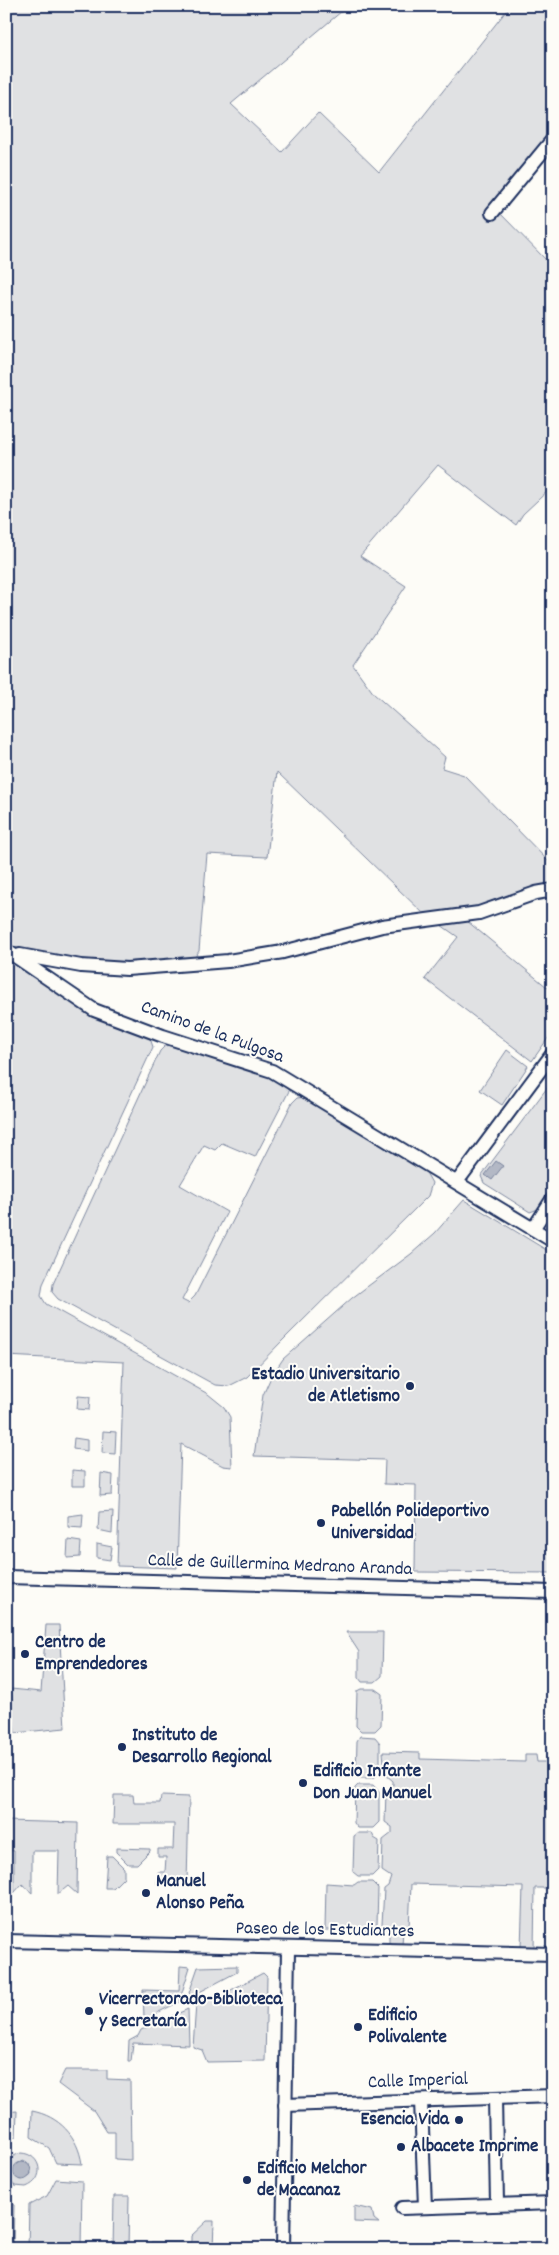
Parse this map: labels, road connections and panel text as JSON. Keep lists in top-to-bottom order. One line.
{"streets":{"street":["Camino de la Pulgosa","Calle de Guillermina Medrano Aranda","Paseo de los Estudiantes","Calle Imperial"]},"places":["Estadio Universitario de Atletismo","Pabellón Polideportivo Universidad","Centro de Emprendedores","Instituto de Desarrollo Regional","Edificio Infante Don Juan Manuel","Manuel Alonso Peña","Vicerrectorado-Biblioteca y Secretaría","Edificio Polivalente","Esencia Vida","Albacete Imprime","Edificio Melchor de Macanaz"]}
